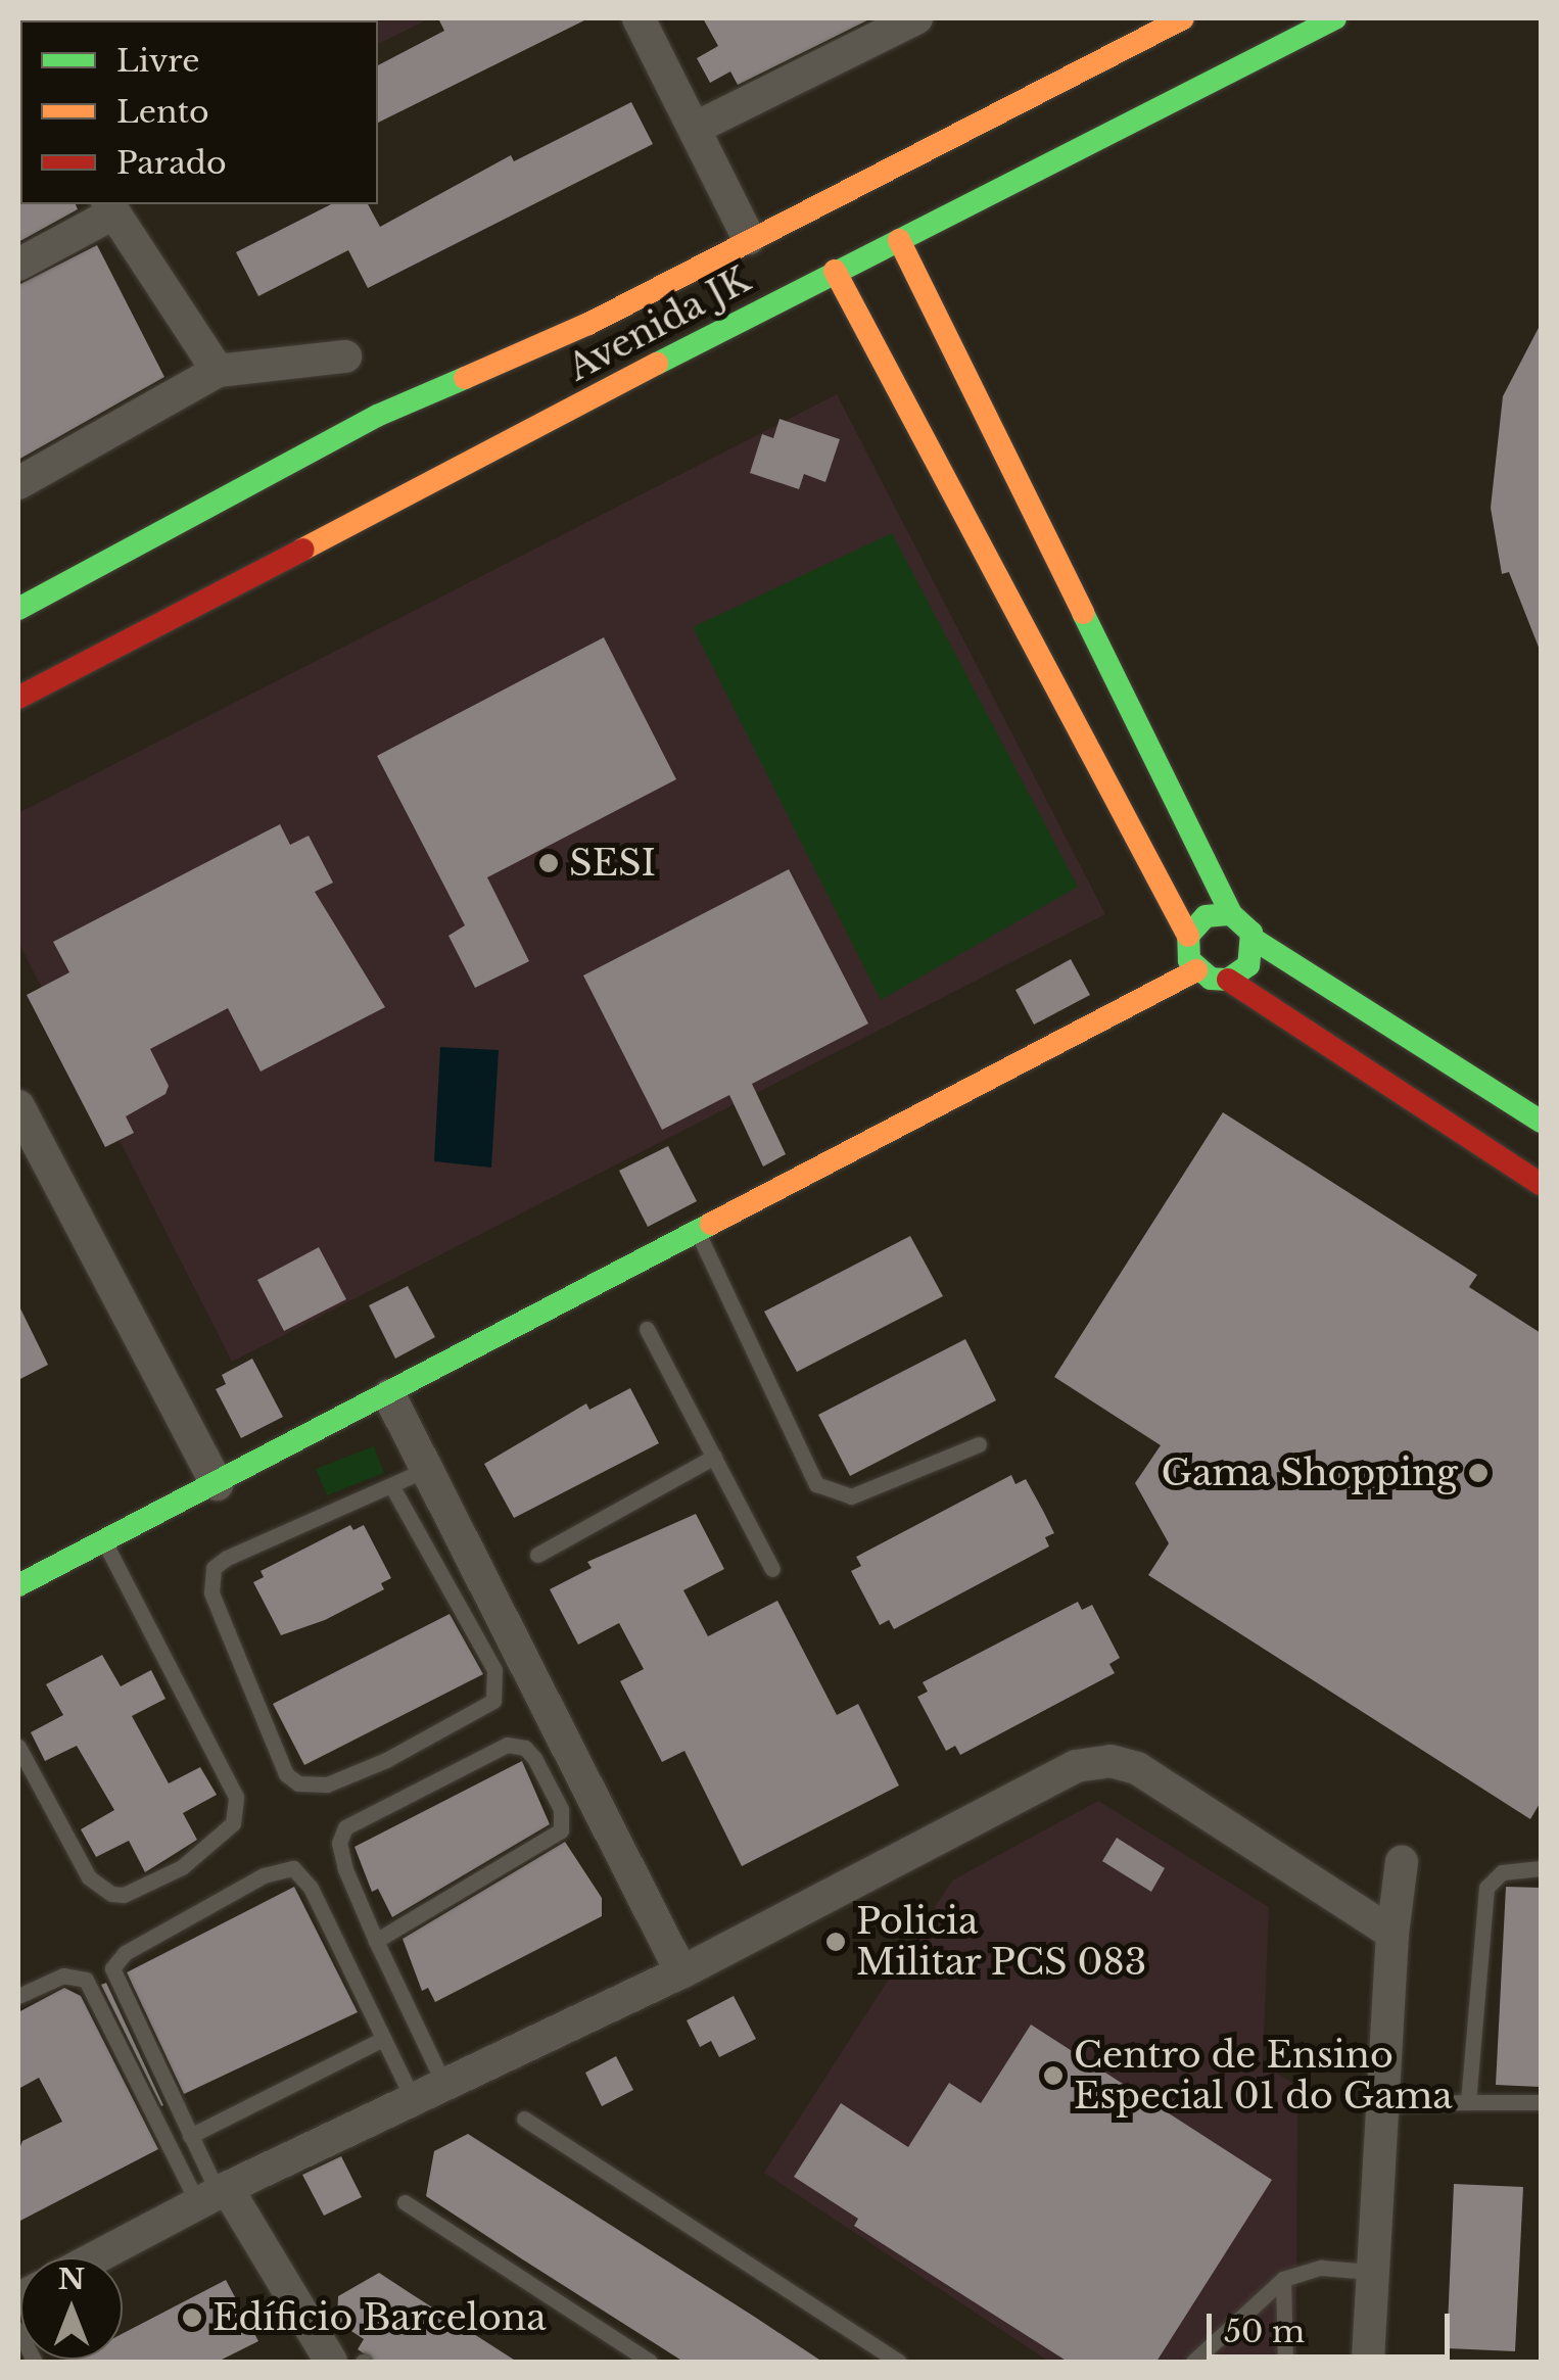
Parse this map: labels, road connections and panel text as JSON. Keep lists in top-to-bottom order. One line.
{"streets":{"street":["Avenida JK"]},"places":["SESI","Gama Shopping","Policia Militar PCS 083","Centro de Ensino Especial 01 do Gama","Edíficio Barcelona"],"legend":["Livre","Lento","Parado"],"scale_bar":"50 m","north":"top"}
